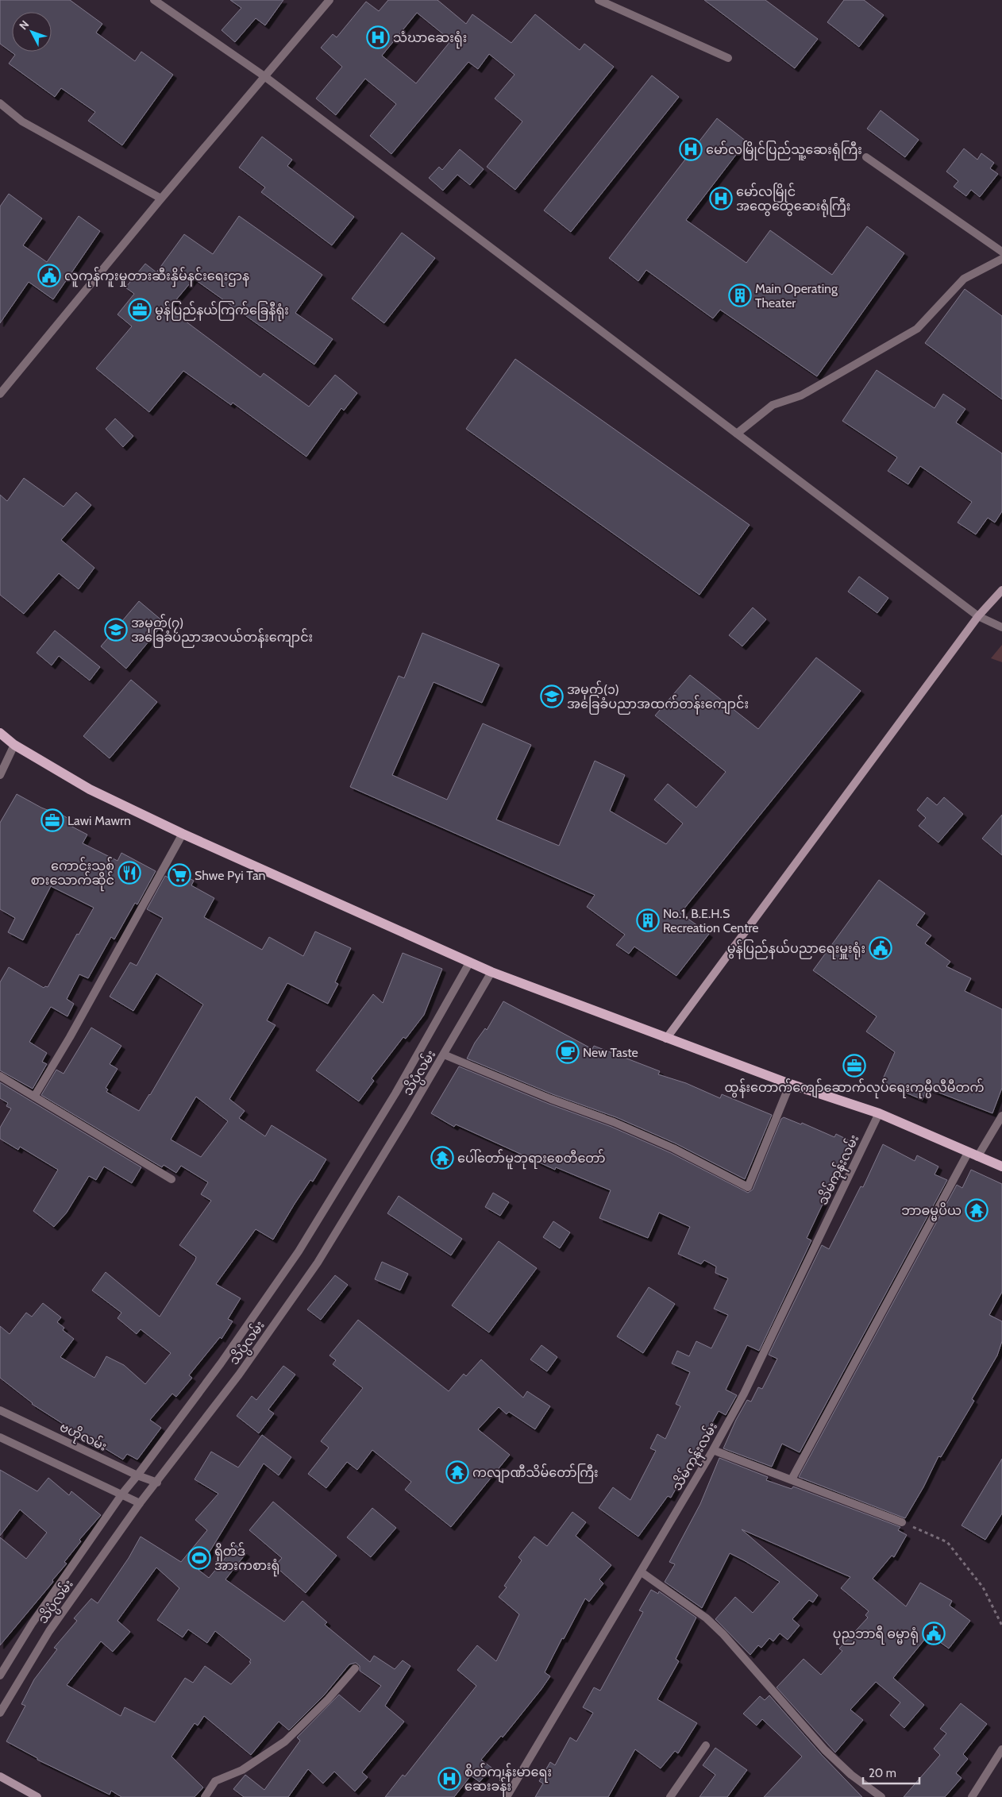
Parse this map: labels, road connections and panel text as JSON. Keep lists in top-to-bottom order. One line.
{"streets":{"street":["သိပ္ပံလမ်း","သိမ်ကုန်းလမ်း","ဗဟိုလမ်း"]},"crossings":[["သိပ္ပံလမ်း","ဗဟိုလမ်း"]],"places":{"hospital":["သံဃာဆေးရုံး","မော်လမြိုင်ပြည်သူ့ဆေးရုံကြီး","မော်လမြိုင် အထွေထွေဆေးရုံကြီး","စိတ်ကျန်းမာရေး ဆေးခန်း"],"public building":["လူကုန်ကူးမှုတားဆီးနှိမ်နင်းရေးဌာန","မွန်ပြည်နယ်ပညာရေးမှူးရုံး","ပုညဘာရီ ဓမ္မာရုံ"],"building":["Main Operating Theater","No.1, B.E.H.S Recreation Centre"],"office":["မွန်ပြည်နယ်ကြက်ခြေနီရုံး","Lawi Mawrn","ထွန်းတောက်ကျော်ဆောက်လုပ်ရေးကုမ္ပီလီမီတက်"],"school or university":["အမှတ်(၇) အခြေခံပညာအလယ်တန်းကျောင်း","အမှတ်(၁) အခြေခံပညာအထက်တန်းကျောင်း"],"restaurant":["ကောင်းသစ် စားသောက်ဆိုင်"],"supermarket":["Shwe Pyi Tan"],"cafe":["New Taste"],"temple":["ပေါ်တော်မူဘုရားစေတီတော်","ဘာဓမ္မပိယ","ကလျာဏီသိမ်တော်ကြီး"],"sports":["ရှိတ်ဒ် အားကစားရုံ"]},"scale_bar":"20 m","north":"top left"}
